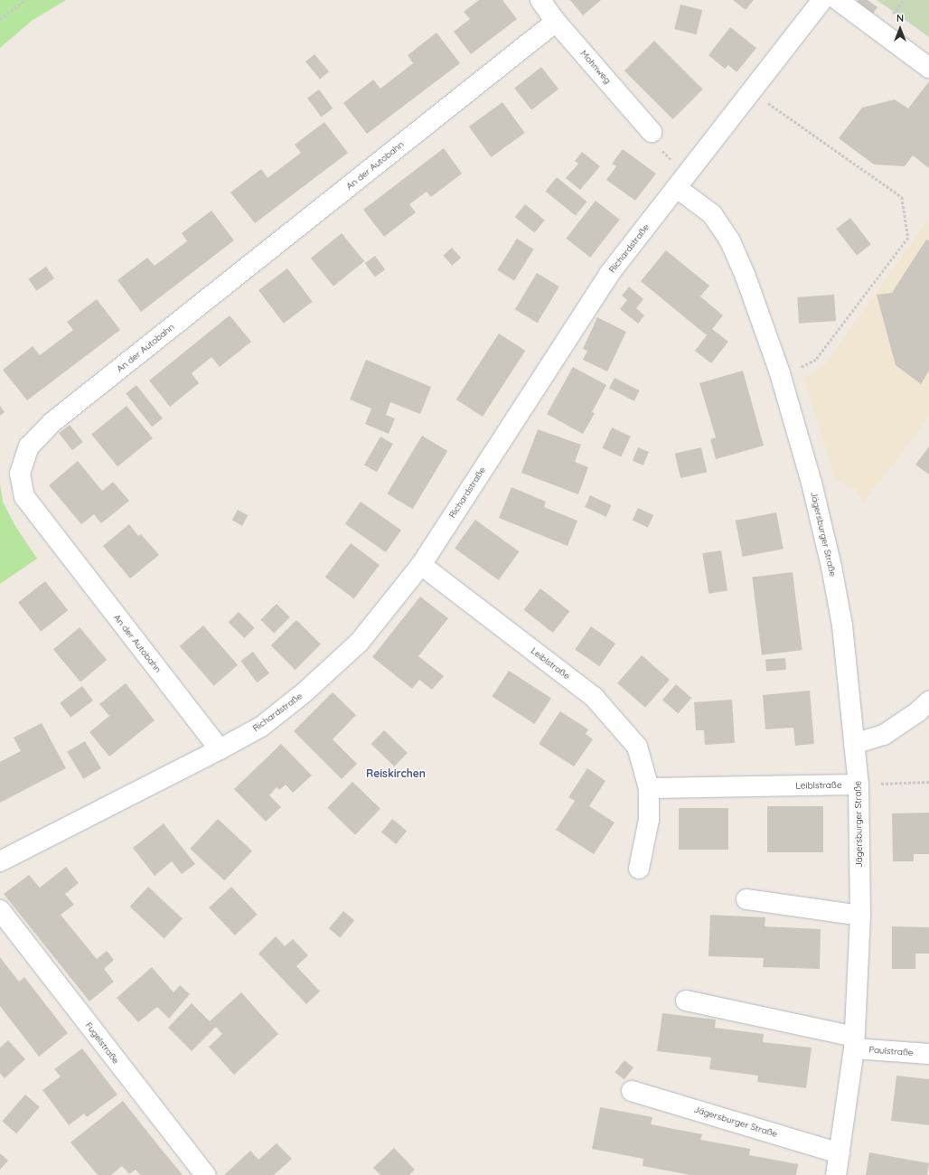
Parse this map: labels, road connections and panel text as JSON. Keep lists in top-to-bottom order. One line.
{"streets":{"street":["Mohnweg","An der Autobahn","Richardstraße","Jägersburger Straße","Leiblstraße","Fugelstraße","Paulstraße"]},"crossings":[["Mohnweg","An der Autobahn"],["An der Autobahn","Richardstraße"],["Richardstraße","Jägersburger Straße"],["Richardstraße","Leiblstraße"],["Jägersburger Straße","Leiblstraße"],["Jägersburger Straße","Paulstraße"]],"districts":["Reiskirchen"],"north":"top"}
